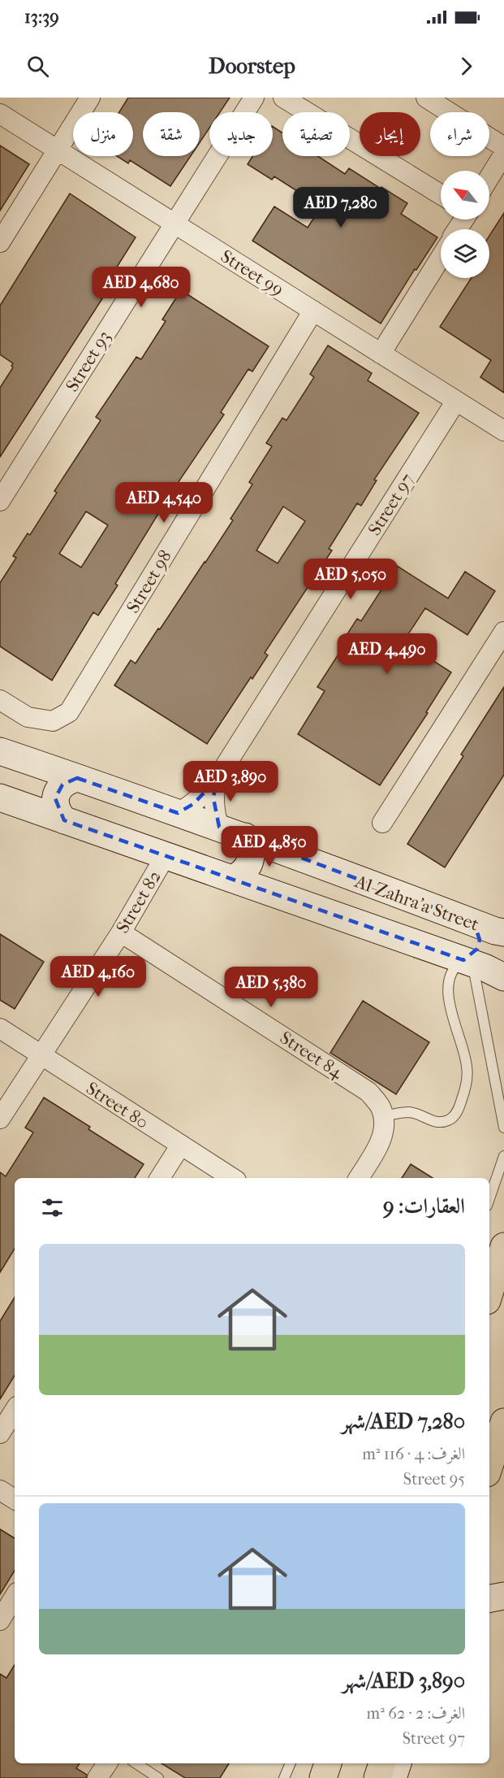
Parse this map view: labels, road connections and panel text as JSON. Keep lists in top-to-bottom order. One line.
{"streets":{"street":["Street 99","Street 93","Street 97","Street 98","Street 82","Al-Zahra'a Street","Street 84","Street 80"]},"crossings":[["Street 99","Street 93"],["Street 99","Street 97"],["Street 99","Street 98"],["Street 97","Al-Zahra'a Street"],["Street 82","Al-Zahra'a Street"],["Street 82","Street 84"],["Street 82","Street 80"]],"north":"top left","page":{"status":"13:39","header":"Doorstep","chip":["شراء","إيجار","تصفية","جديد","شقة","منزل"],"price":["AED 7,280","AED 4,680","AED 4,540","AED 5,050","AED 4,490","AED 3,890","AED 4,850","AED 4,160","AED 5,380"],"heading":"العقارات: 9","list":[{"name":"AED 7,280/شهر","note":"الغرف: 4 · 116 m² · Street 95"},{"name":"AED 3,890/شهر","note":"الغرف: 2 · 62 m² · Street 97"}]}}
